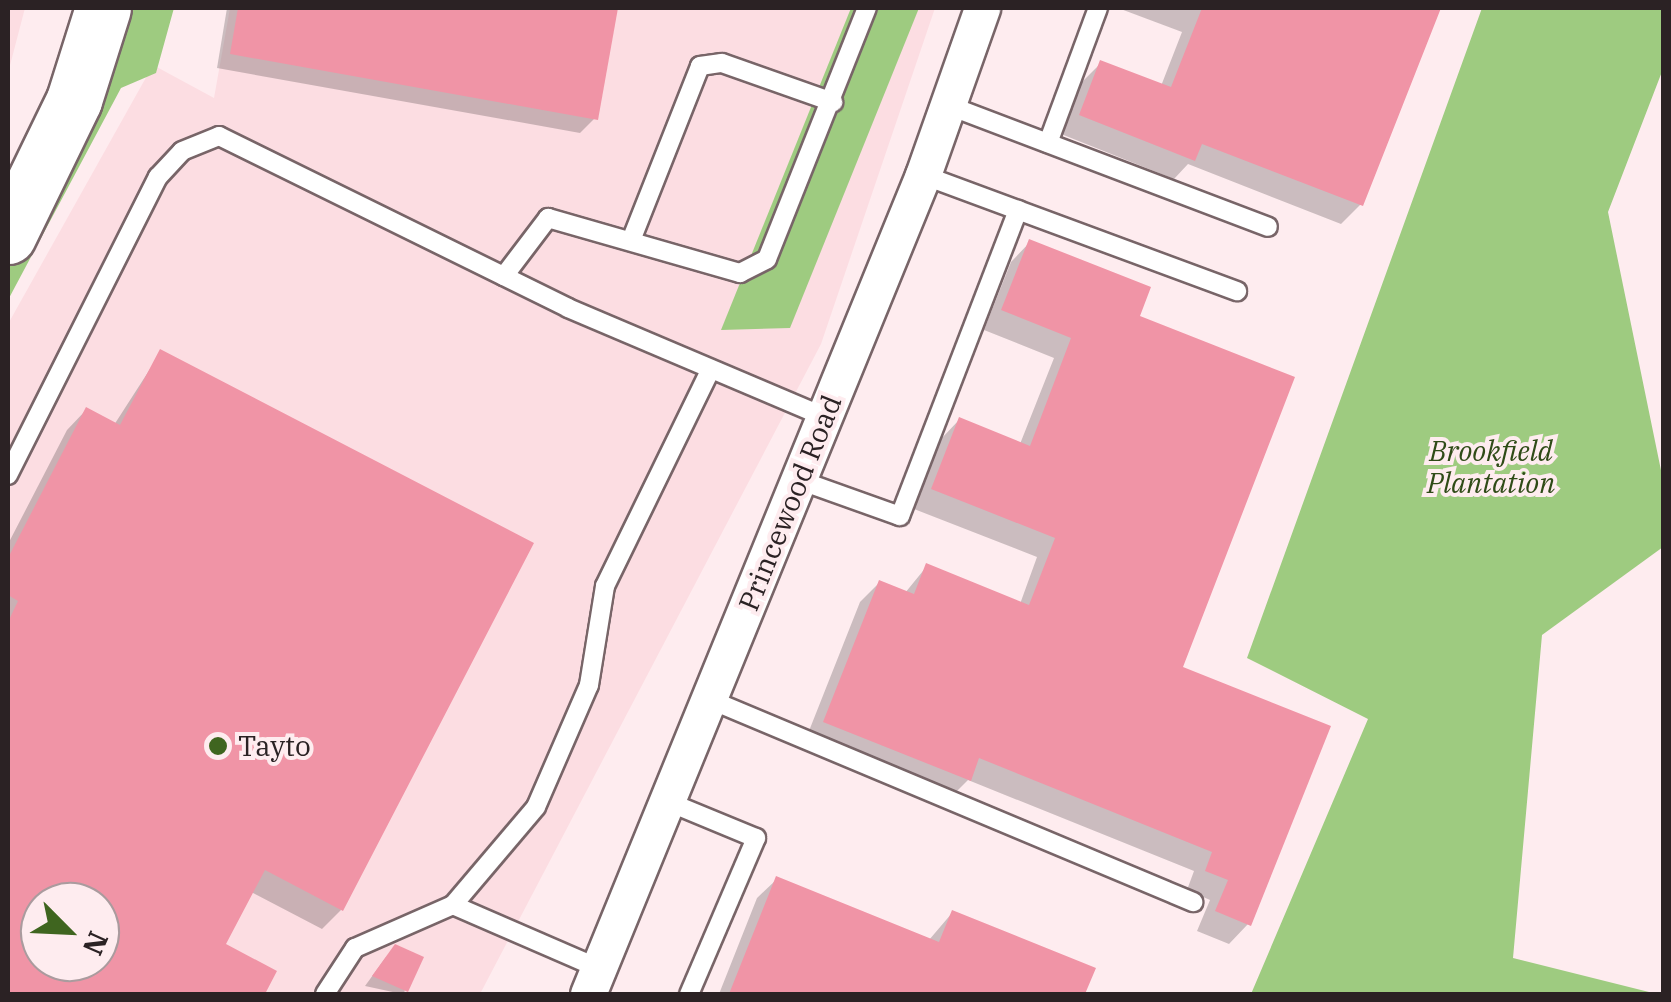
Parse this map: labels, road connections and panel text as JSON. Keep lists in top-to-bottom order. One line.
{"streets":{"street":["Princewood Road"]},"parks":["Brookfield Plantation"],"places":["Tayto"],"north":"bottom right"}
